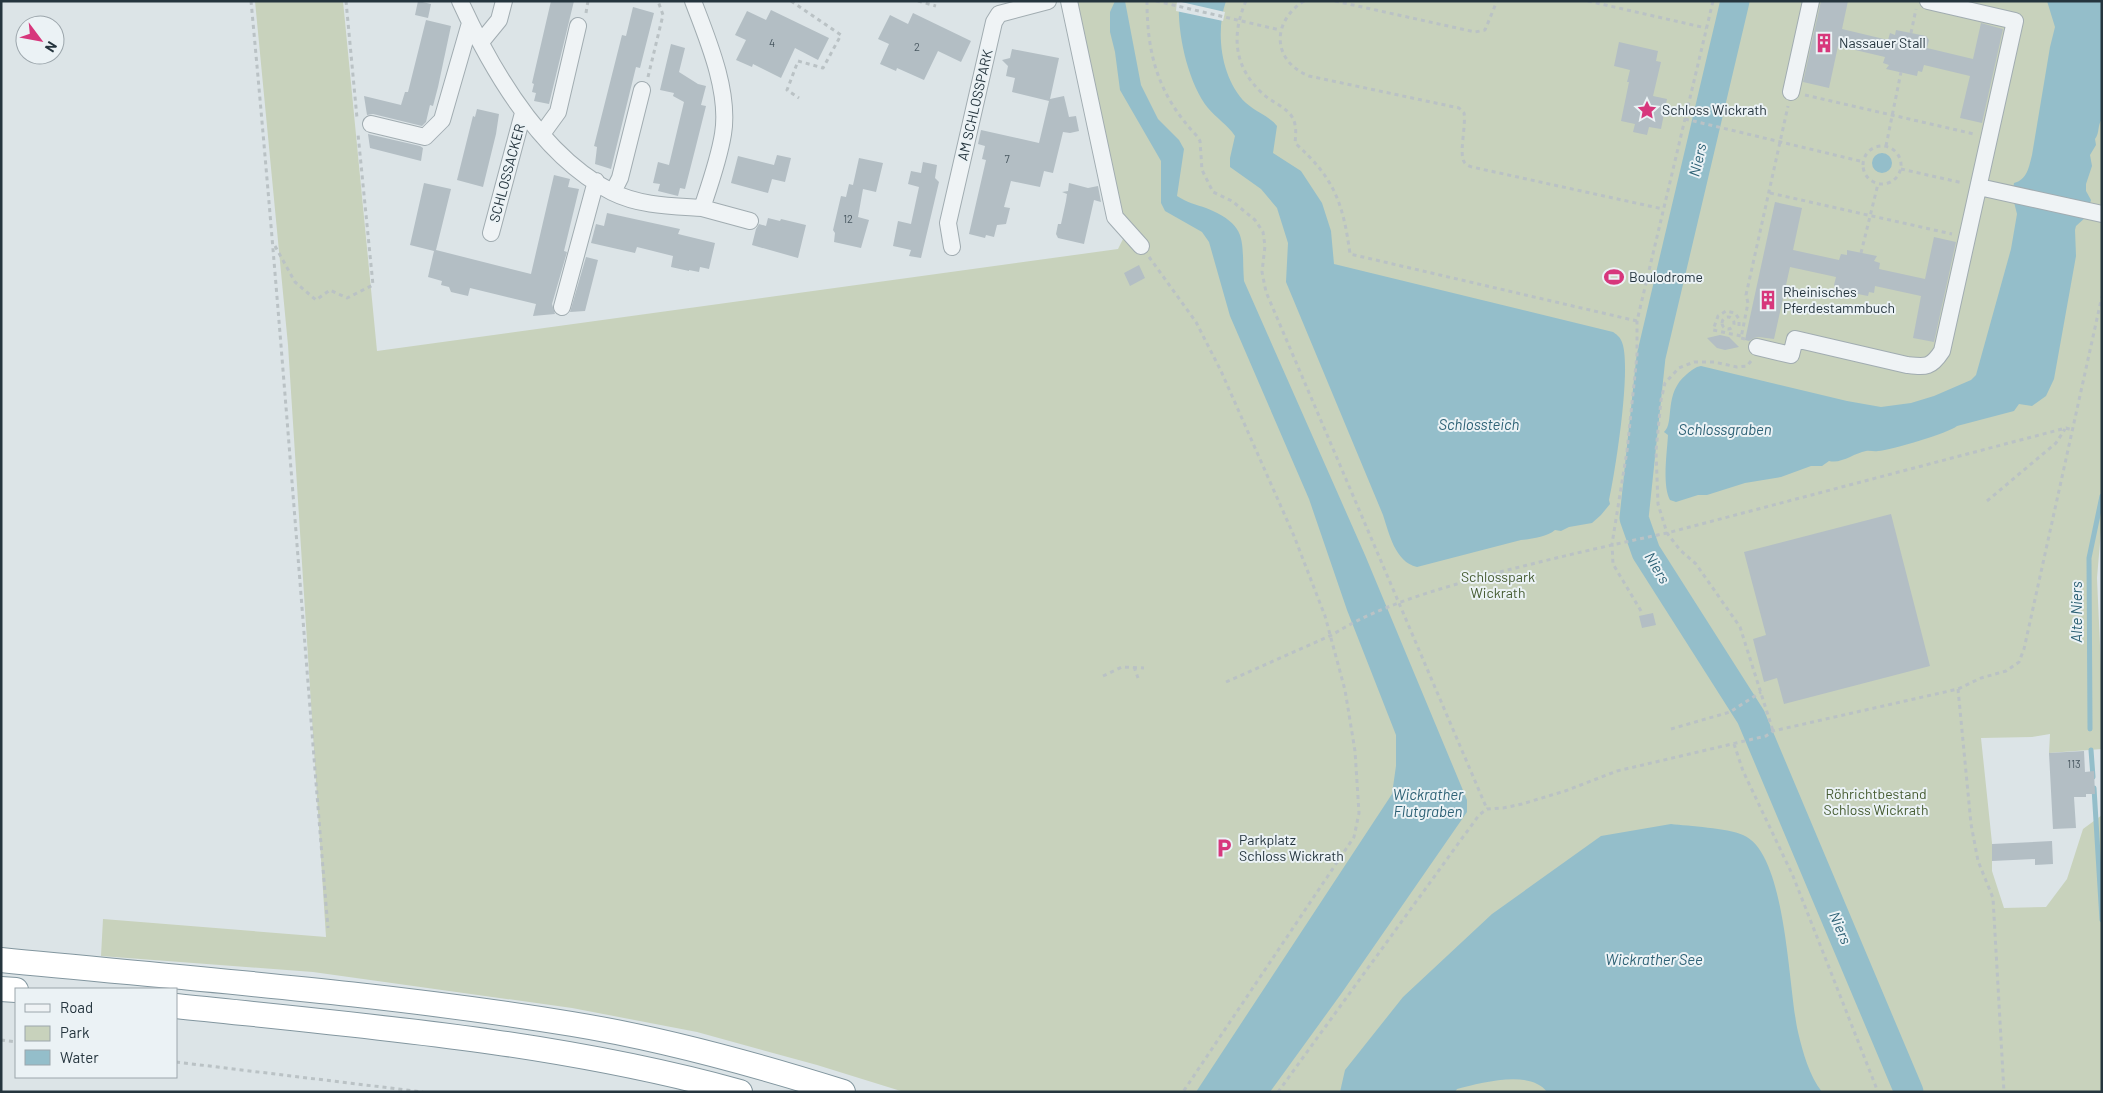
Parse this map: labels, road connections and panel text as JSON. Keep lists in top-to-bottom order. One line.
{"streets":{"street":["AM SCHLOSSPARK","SCHLOSSACKER"]},"water":["Niers","Schlossteich","Schlossgraben","Alte Niers","Wickrather Flutgraben","Wickrather See"],"parks":["Schlosspark Wickrath","Röhrichtbestand Schloss Wickrath"],"places":{"building":["Nassauer Stall","Rheinisches Pferdestammbuch"],"place":["Schloss Wickrath"],"sports":["Boulodrome"],"parking":["Parkplatz Schloss Wickrath"]},"house_numbers":["4","2","7","12","113"],"legend":["Road","Park","Water"],"north":"bottom right"}
